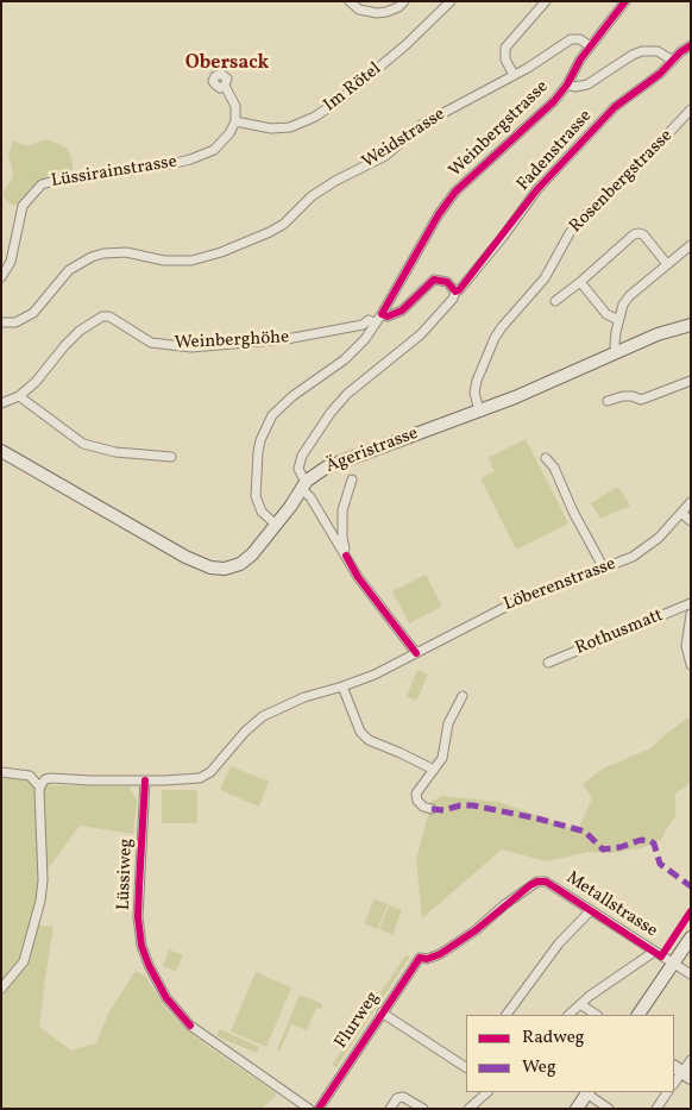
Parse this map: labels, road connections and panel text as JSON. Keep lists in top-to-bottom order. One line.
{"streets":{"main road":["Ägeristrasse"],"street":["Im Rötel","Weinbergstrasse","Weidstrasse","Fadenstrasse","Lüssirainstrasse","Rosenbergstrasse","Weinberghöhe","Löberenstrasse","Rothusmatt","Lüssiweg","Metallstrasse","Flurweg"]},"crossings":[["Im Rötel","Lüssirainstrasse"],["Weinbergstrasse","Weidstrasse"],["Weinbergstrasse","Weinberghöhe"],["Weinbergstrasse","Ägeristrasse"],["Fadenstrasse","Ägeristrasse"],["Rosenbergstrasse","Ägeristrasse"],["Löberenstrasse","Lüssiweg"],["Metallstrasse","Flurweg"]],"districts":["Obersack"],"legend":["Radweg","Weg"]}
